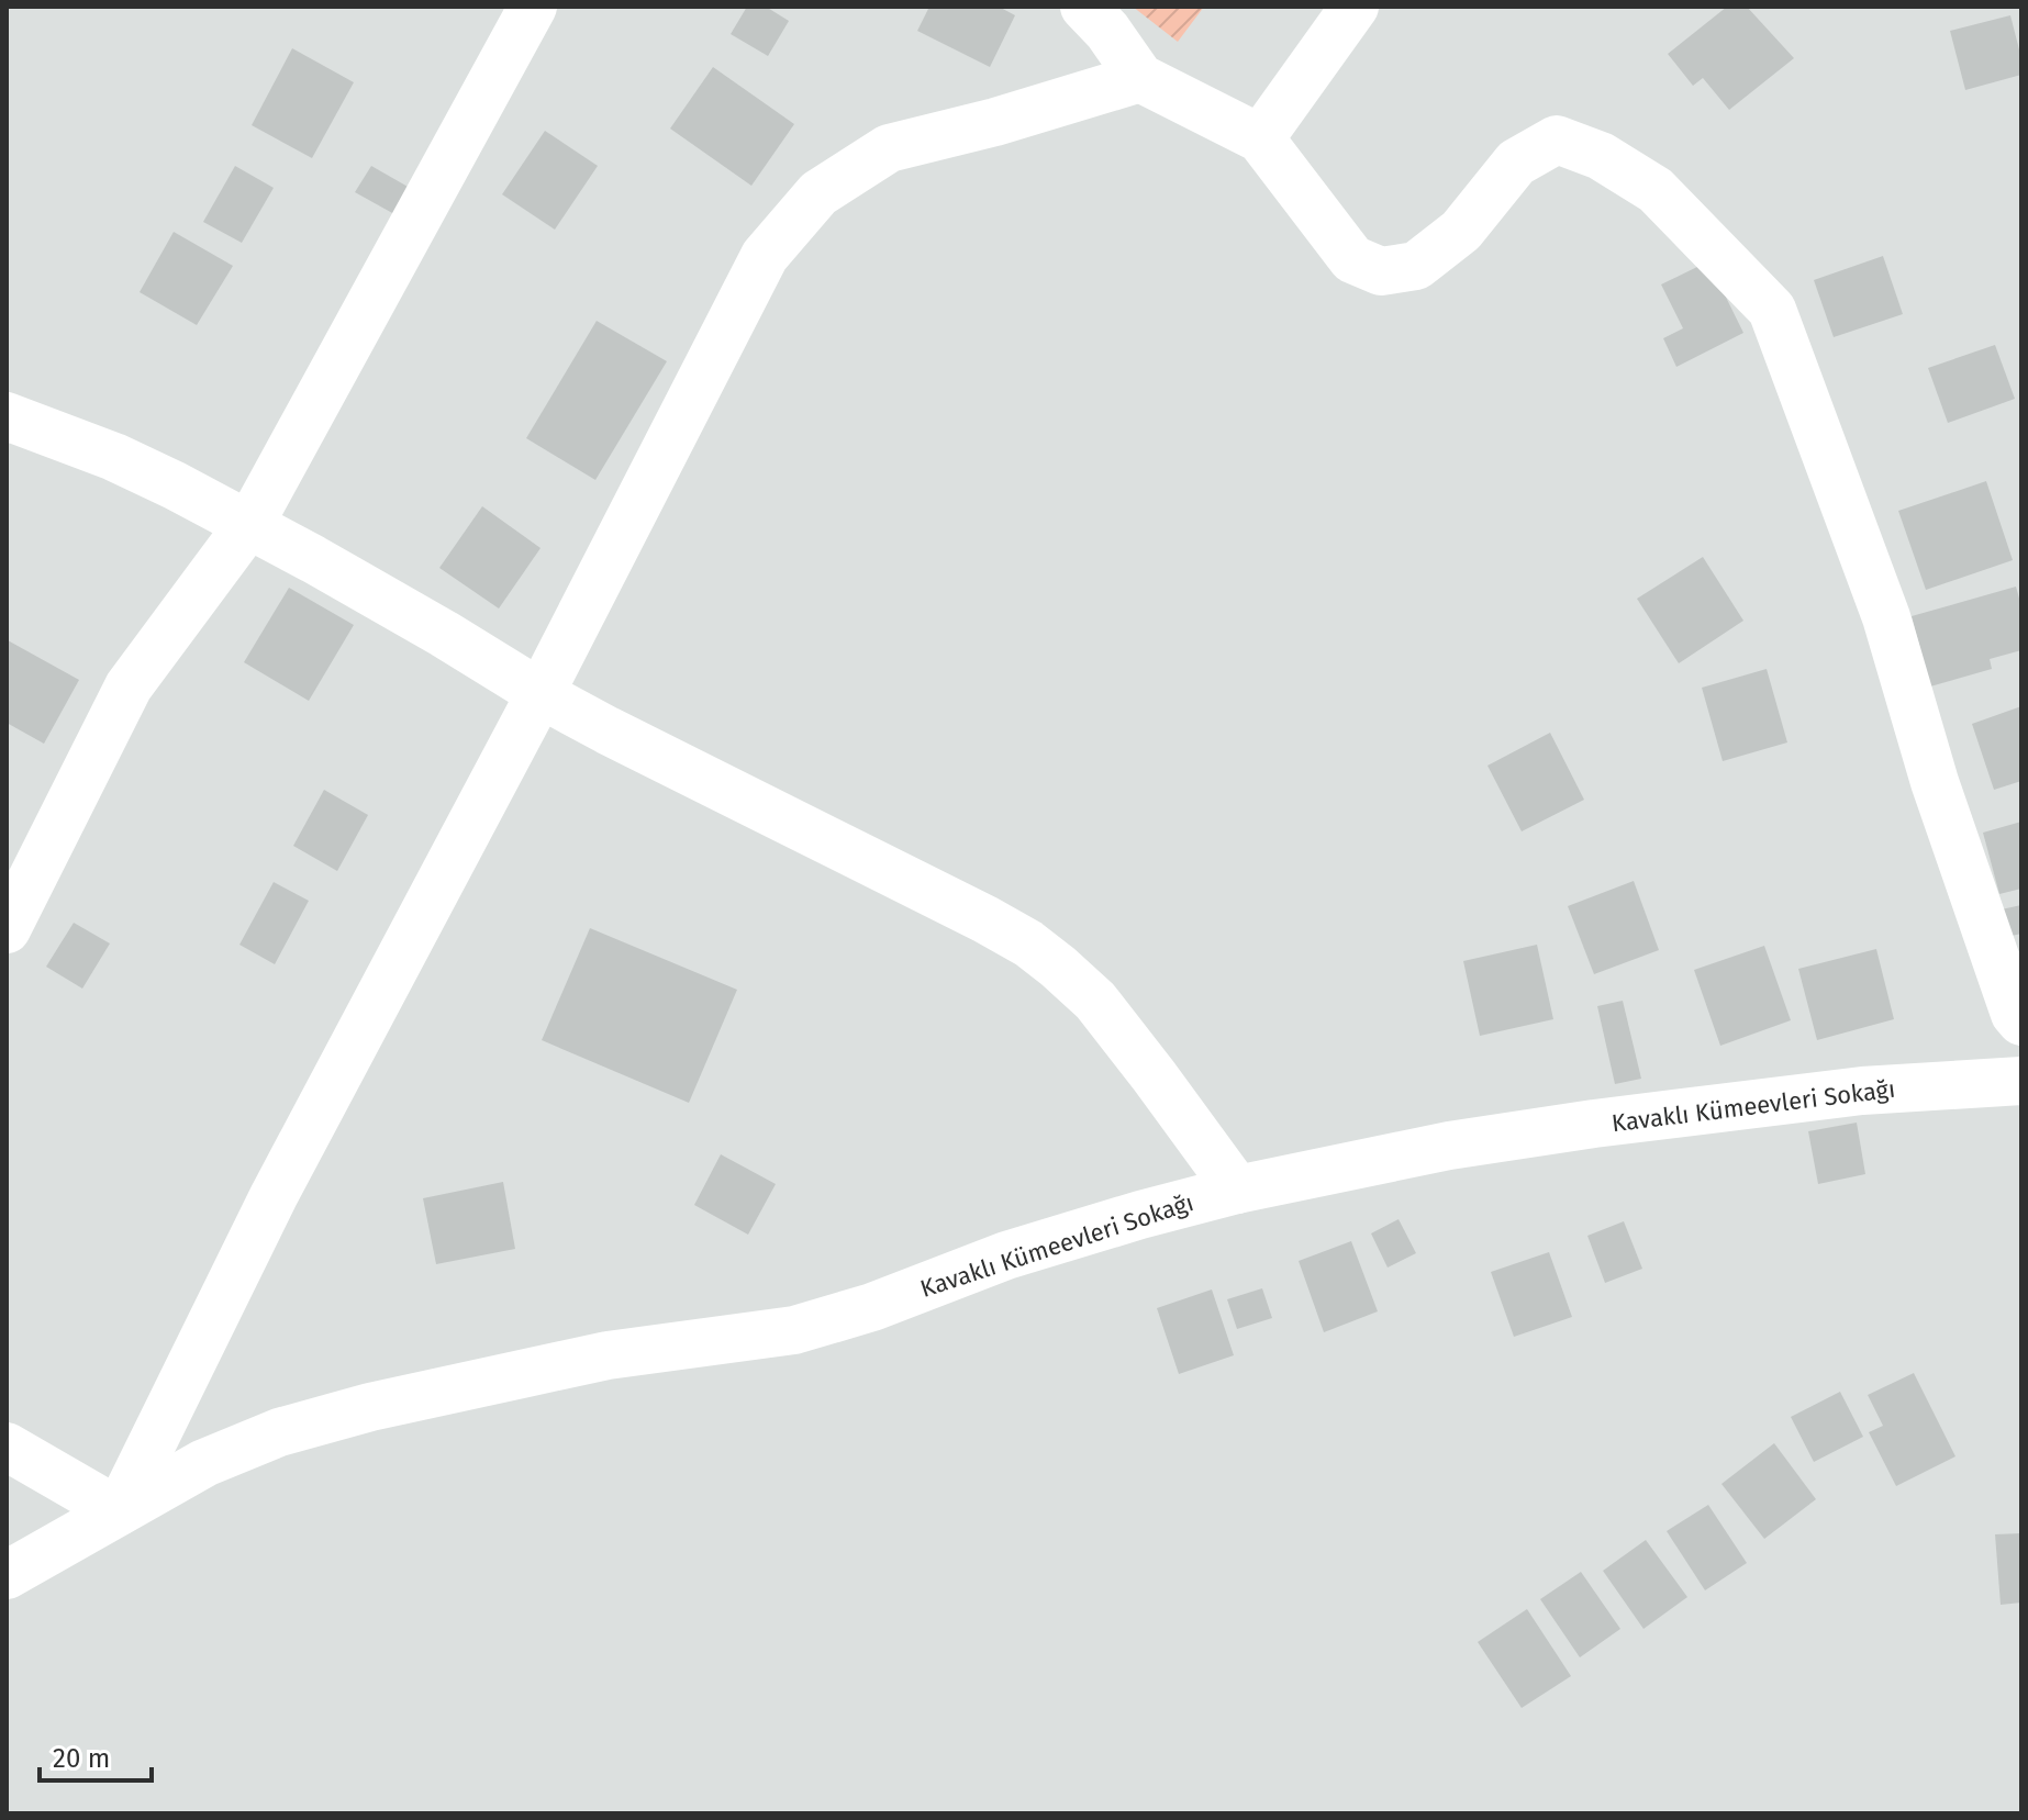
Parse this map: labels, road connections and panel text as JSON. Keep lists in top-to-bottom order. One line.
{"streets":{"street":["Kavaklı Kümeevleri Sokağı"]},"scale_bar":"20 m"}
